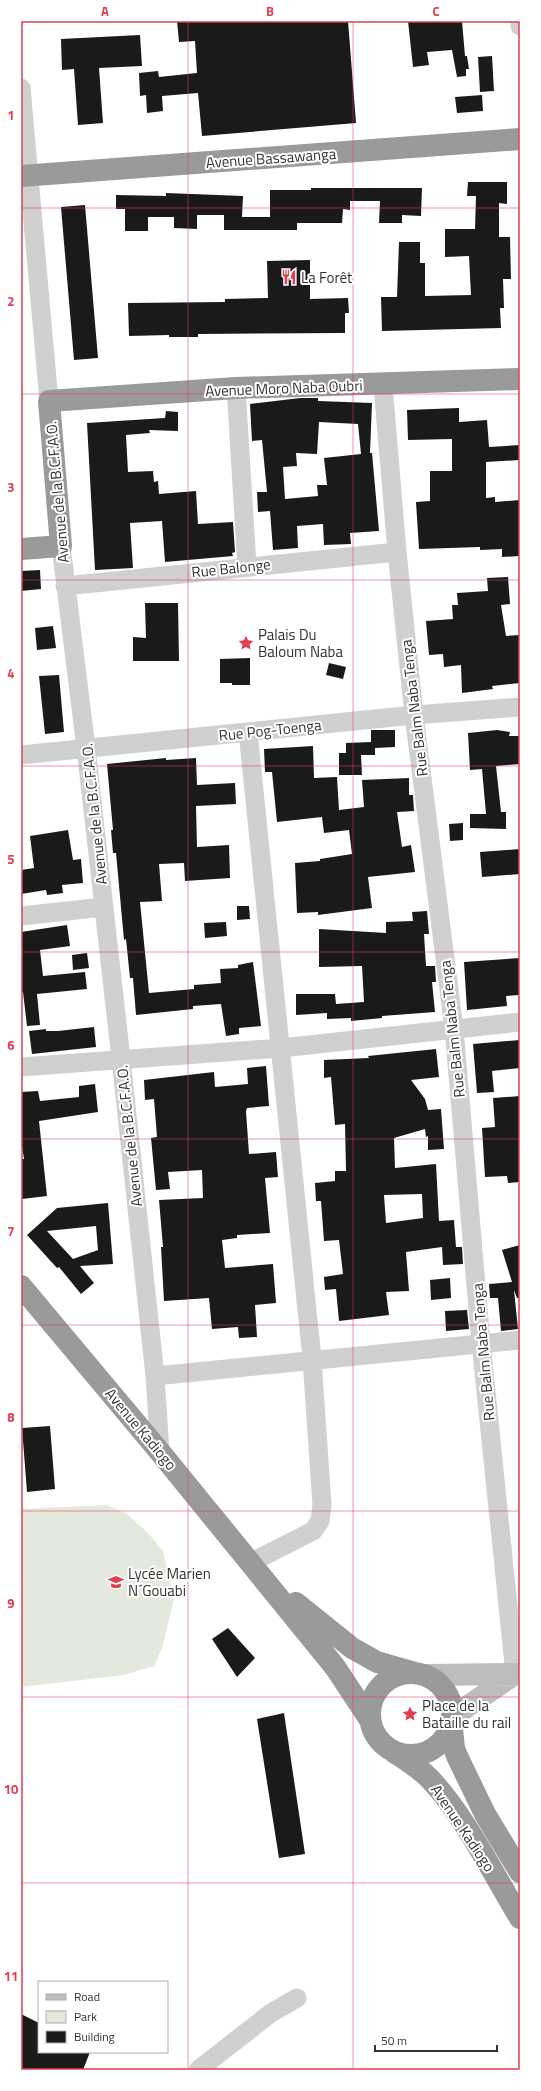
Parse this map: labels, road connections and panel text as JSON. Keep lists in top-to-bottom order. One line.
{"streets":{"highway":["Avenue Bassawanga","Avenue Moro Naba Oubri","Avenue de la B.C.F.A.O.","Avenue Kadiogo"],"street":["Rue Balonge","Rue Balm Naba Tenga","Rue Pog-Toenga"]},"crossings":[["Avenue Bassawanga","Avenue de la B.C.F.A.O."],["Avenue Moro Naba Oubri","Avenue de la B.C.F.A.O."],["Avenue Moro Naba Oubri","Rue Balm Naba Tenga"],["Avenue de la B.C.F.A.O.","Rue Balonge"],["Avenue de la B.C.F.A.O.","Rue Pog-Toenga"],["Avenue de la B.C.F.A.O.","Avenue Kadiogo"],["Rue Balonge","Rue Balm Naba Tenga"],["Rue Balm Naba Tenga","Rue Pog-Toenga"]],"places":{"restaurant":["La Forêt"],"place":["Palais Du Baloum Naba","Place de la Bataille du rail"],"school or university":["Lycée Marien N´Gouabi"]},"legend":["Road","Park","Building"],"scale_bar":"50 m","grid":{"columns":["A","B","C"],"rows":["1","2","3","4","5","6","7","8","9","10","11"]}}
